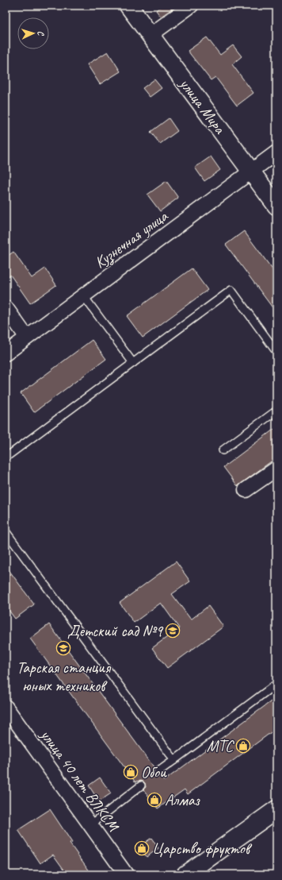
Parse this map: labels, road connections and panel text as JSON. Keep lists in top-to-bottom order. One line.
{"streets":{"main road":["улица Мира"],"street":["Кузнечная улица","улица 40 лет ВЛКСМ"]},"crossings":[["улица Мира","Кузнечная улица"]],"places":{"school or university":["Детский сад №9","Тарская станция юных техников"],"shop":["МТС","Обои","Алмаз","Царство фруктов"]},"north":"right"}
